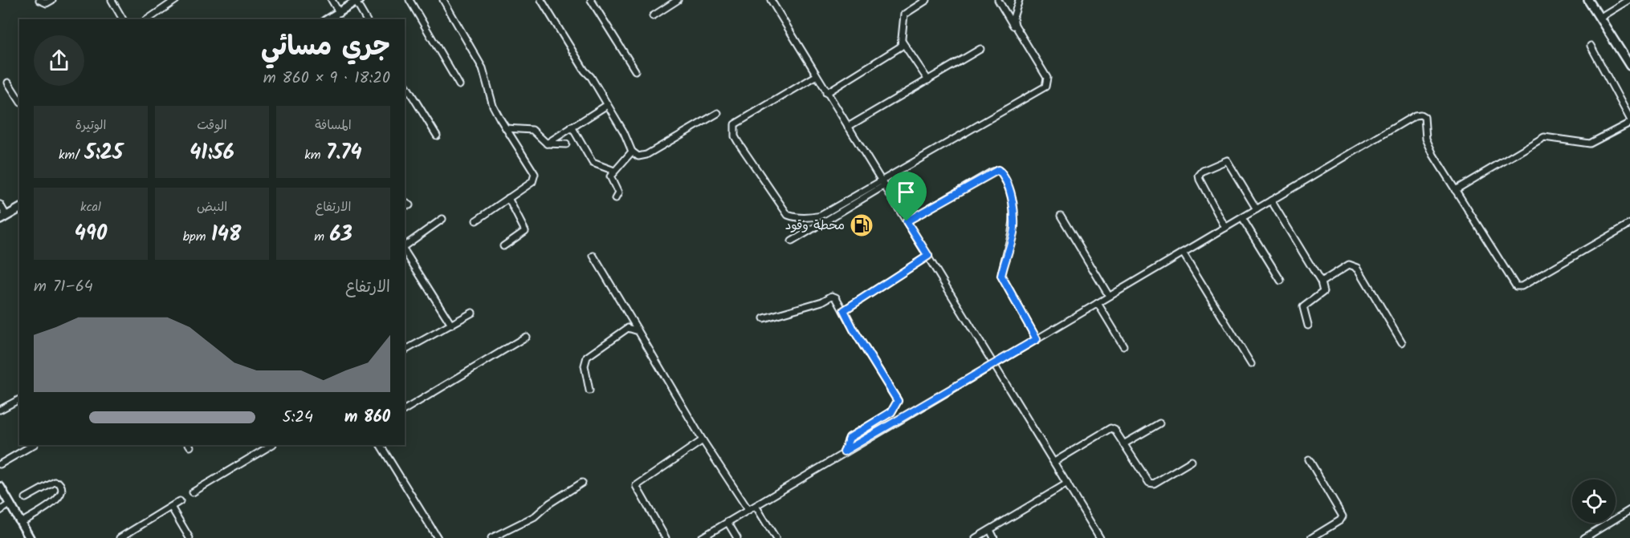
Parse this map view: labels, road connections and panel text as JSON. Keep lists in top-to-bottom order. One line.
{"places":{"fuel station":["محطة وقود"]},"page":{"heading":["جري مسائي","18:20 · 9 × 860 m"],"stats":[["المسافة","7.74 km"],["الوقت","41:56"],["الوتيرة","5:25 /km"],["الارتفاع","63 m"],["النبض","148 bpm"],["kcal","490"]],"chart":["الارتفاع","64–71 m"],"list":[{"name":"860 m","note":"5:24"}]}}
